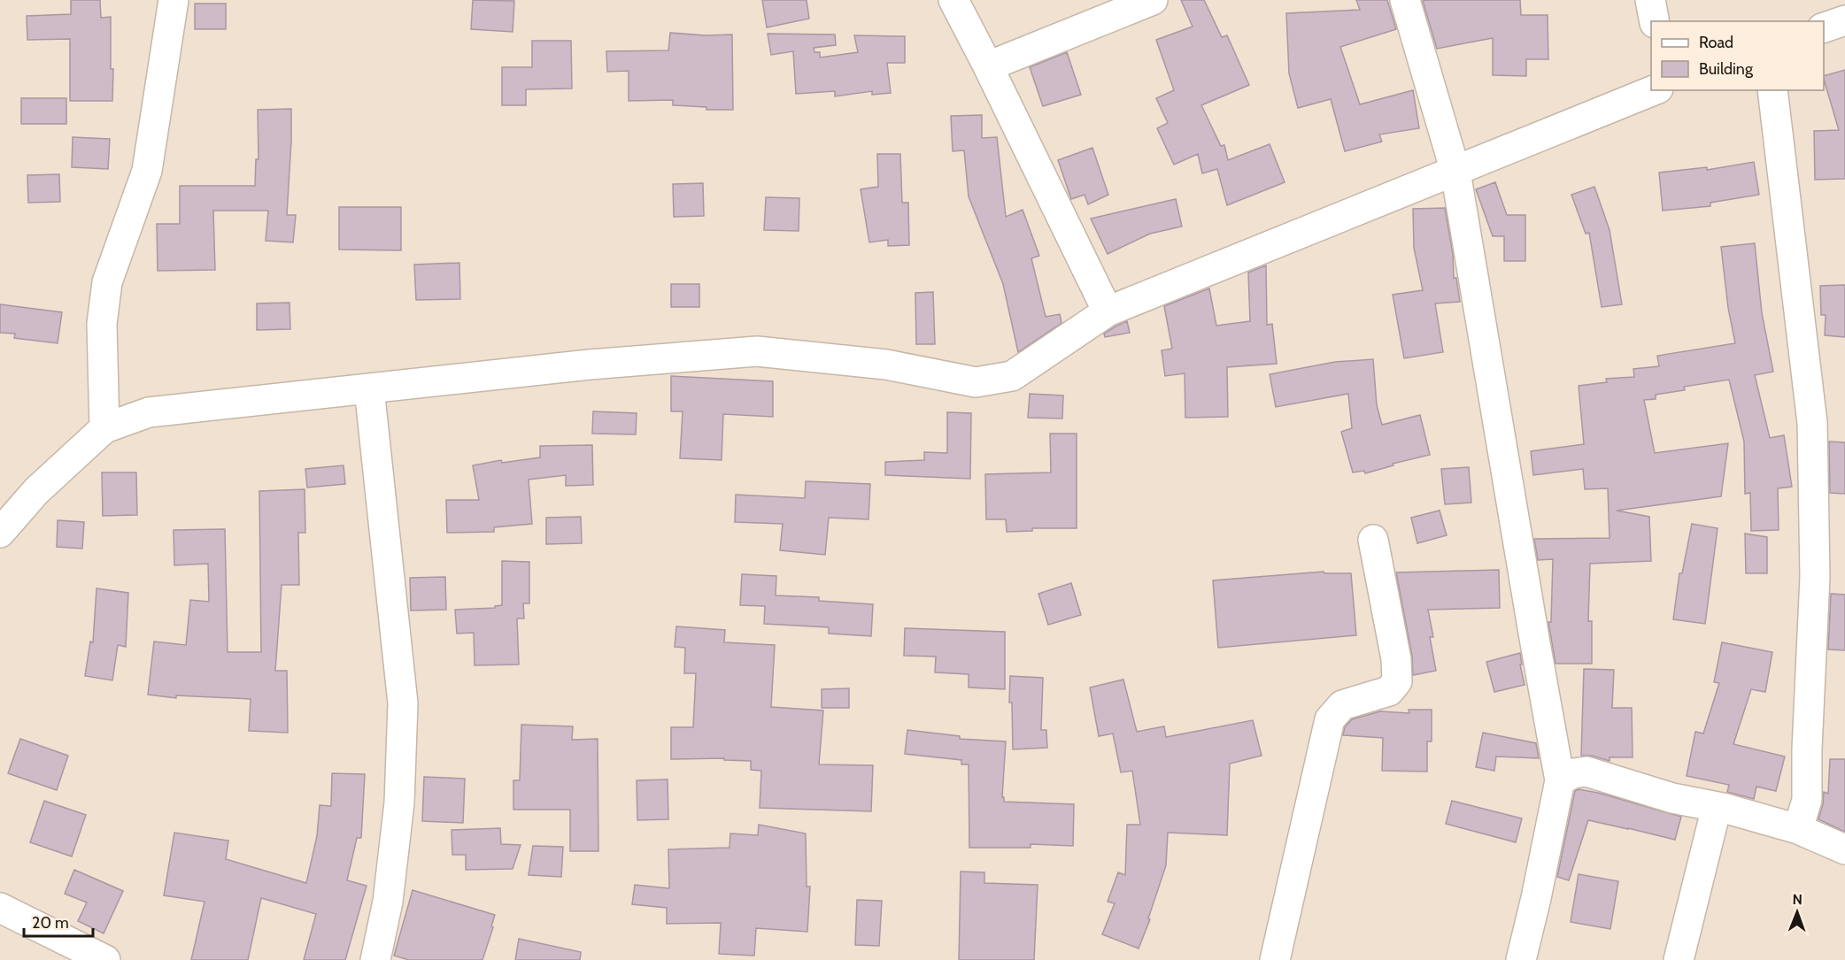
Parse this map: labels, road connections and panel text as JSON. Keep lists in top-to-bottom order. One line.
{"legend":["Road","Building"],"scale_bar":"20 m","north":"top"}
